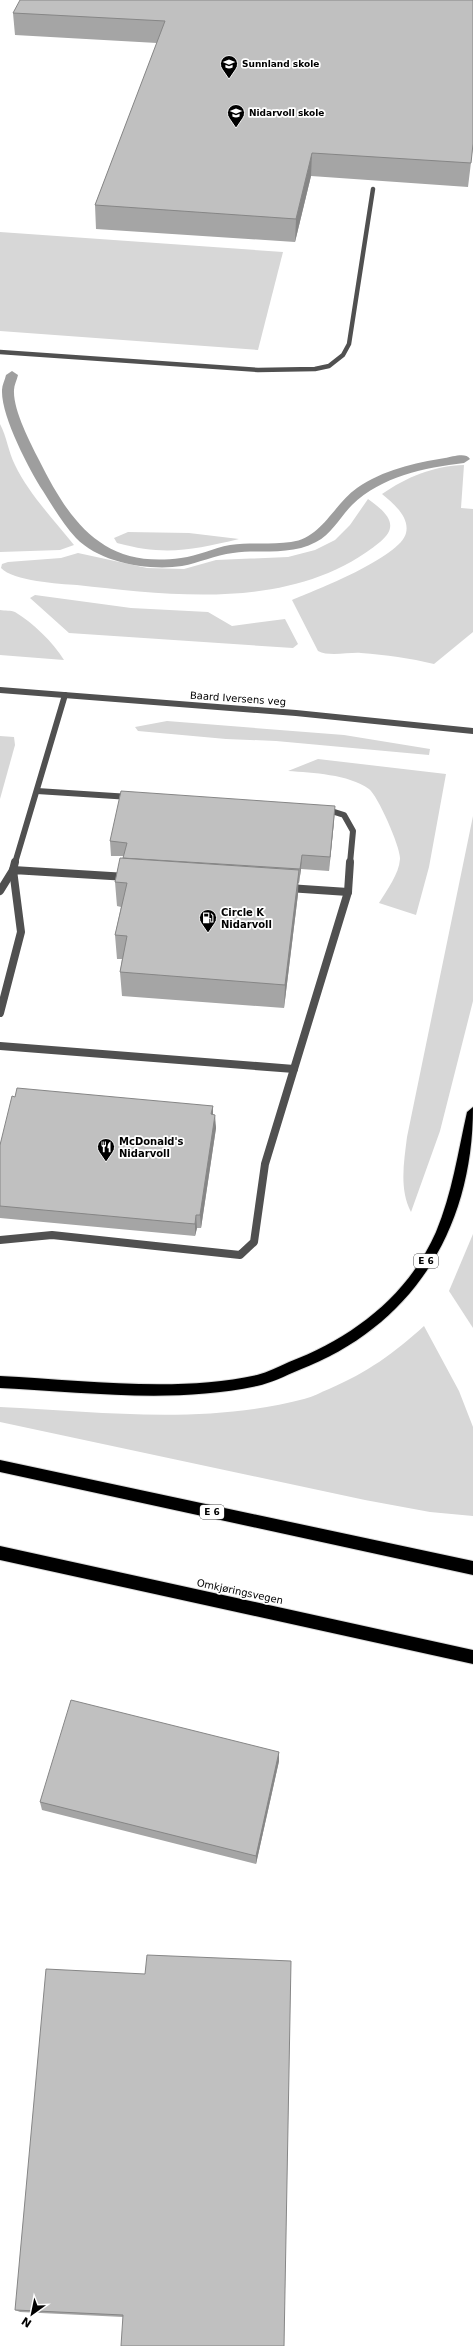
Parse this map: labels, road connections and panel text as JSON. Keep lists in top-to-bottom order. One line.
{"streets":{"highway":["E 6","Omkjøringsvegen"],"street":["Baard Iversens veg"]},"places":{"school or university":["Sunnland skole","Nidarvoll skole"],"fuel station":["Circle K Nidarvoll"],"restaurant":["McDonald's Nidarvoll"]},"north":"bottom left"}
